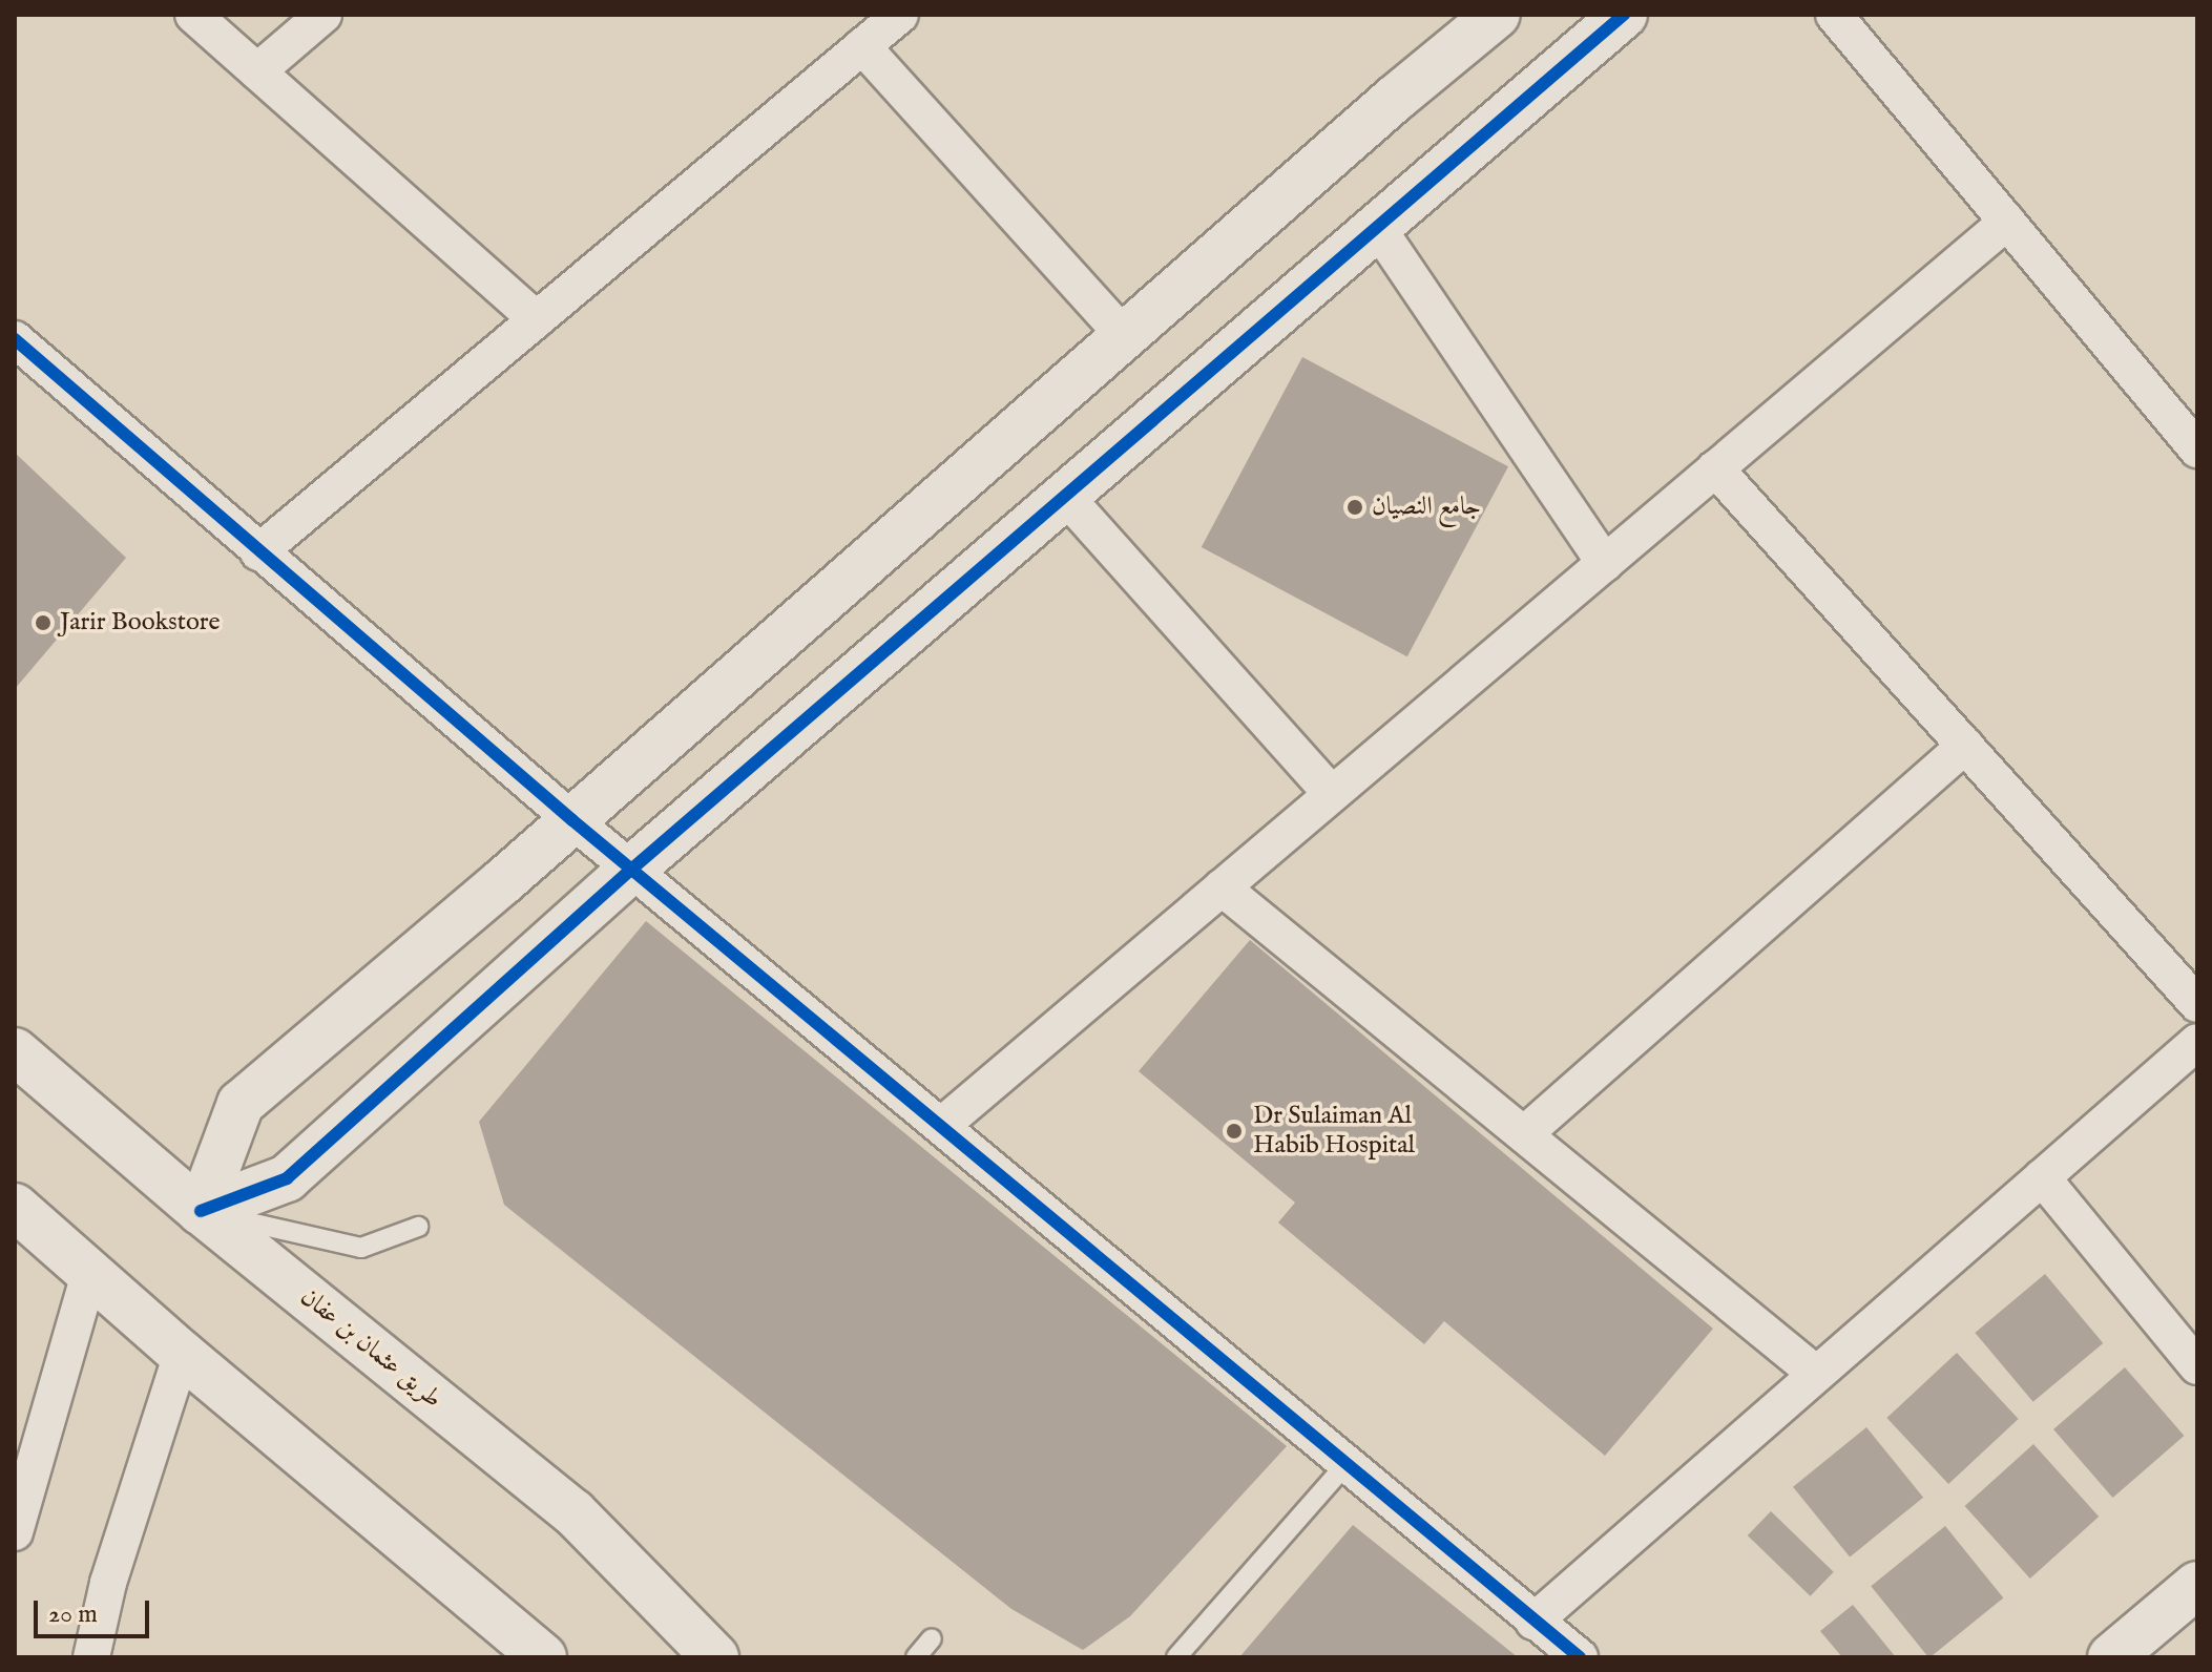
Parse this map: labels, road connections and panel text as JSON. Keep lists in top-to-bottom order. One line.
{"streets":{"street":["طريق عثمان بن عفان"]},"places":["جامع النصيان","Jarir Bookstore","Dr Sulaiman Al Habib Hospital"],"scale_bar":"20 m"}
